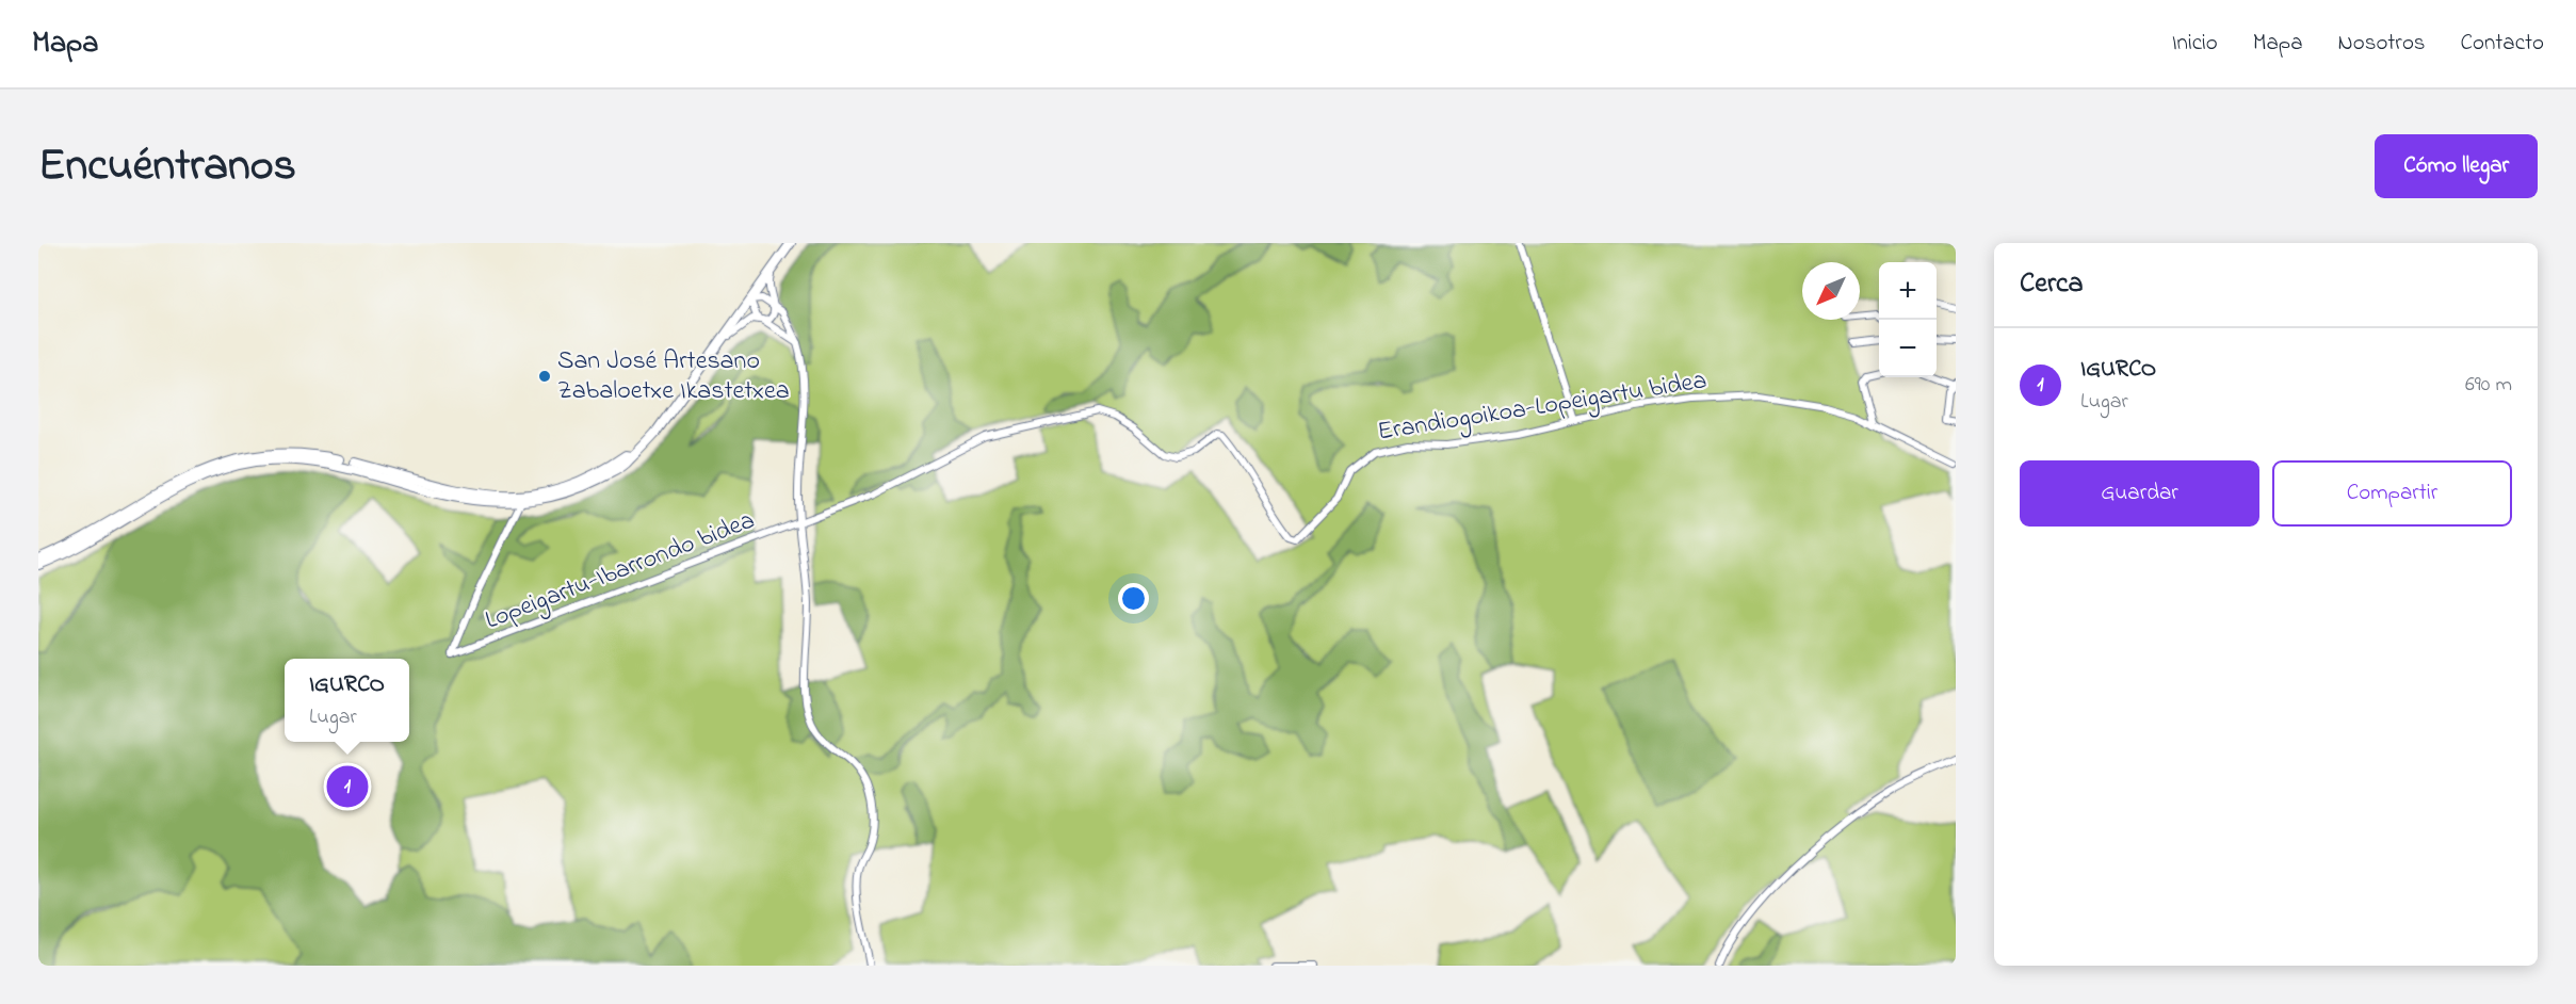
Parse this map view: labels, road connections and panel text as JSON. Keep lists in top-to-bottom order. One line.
{"streets":{"street":["Erandiogoikoa-Lopeigartu bidea","Lopeigartu-Ibarrondo bidea"]},"crossings":[["Erandiogoikoa-Lopeigartu bidea","Lopeigartu-Ibarrondo bidea"]],"places":["San José Artesano Zabaloetxe Ikastetxea"],"north":"bottom left","page":{"header":"Mapa","nav":["Inicio","Mapa","Nosotros","Contacto"],"title":"Encuéntranos","buttons":["Cómo llegar",["Guardar","Compartir"]],"heading":"Cerca","map_buttons":["+","−"],"list":[{"mark":"1","name":"IGURCO","note":"Lugar","value":"690 m"}],"popup":["IGURCO","Lugar"],"pins":"1"}}
